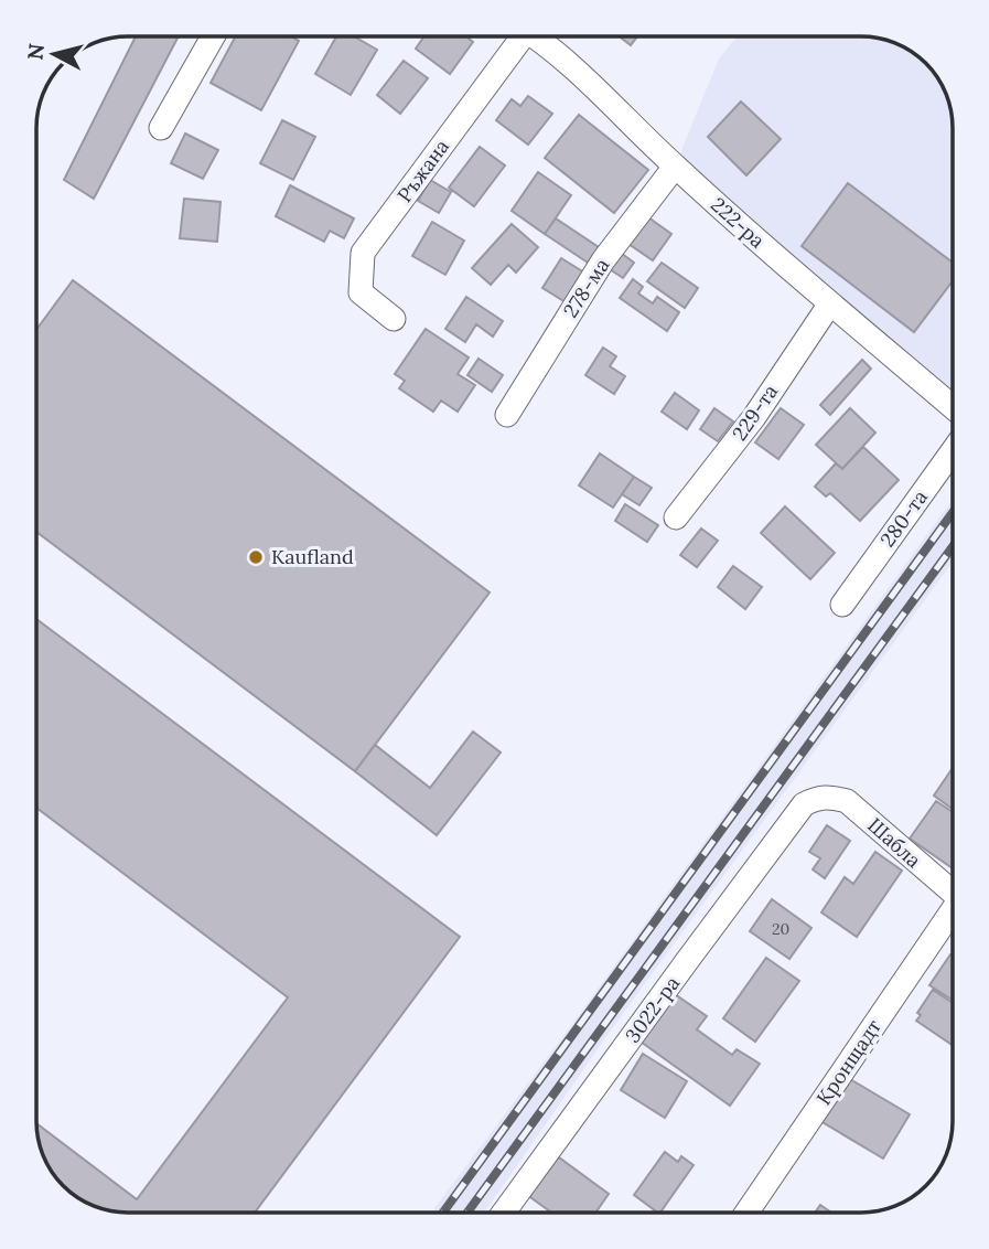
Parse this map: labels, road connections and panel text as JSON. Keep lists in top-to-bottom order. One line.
{"streets":{"street":["Ръжана","222-ра","278-ма","229-та","280-та","Шабла","3022-ра","Кронщадт"]},"crossings":[["222-ра","278-ма"],["222-ра","229-та"],["Шабла","3022-ра"]],"places":["Kaufland"],"house_numbers":["20"],"north":"left"}
